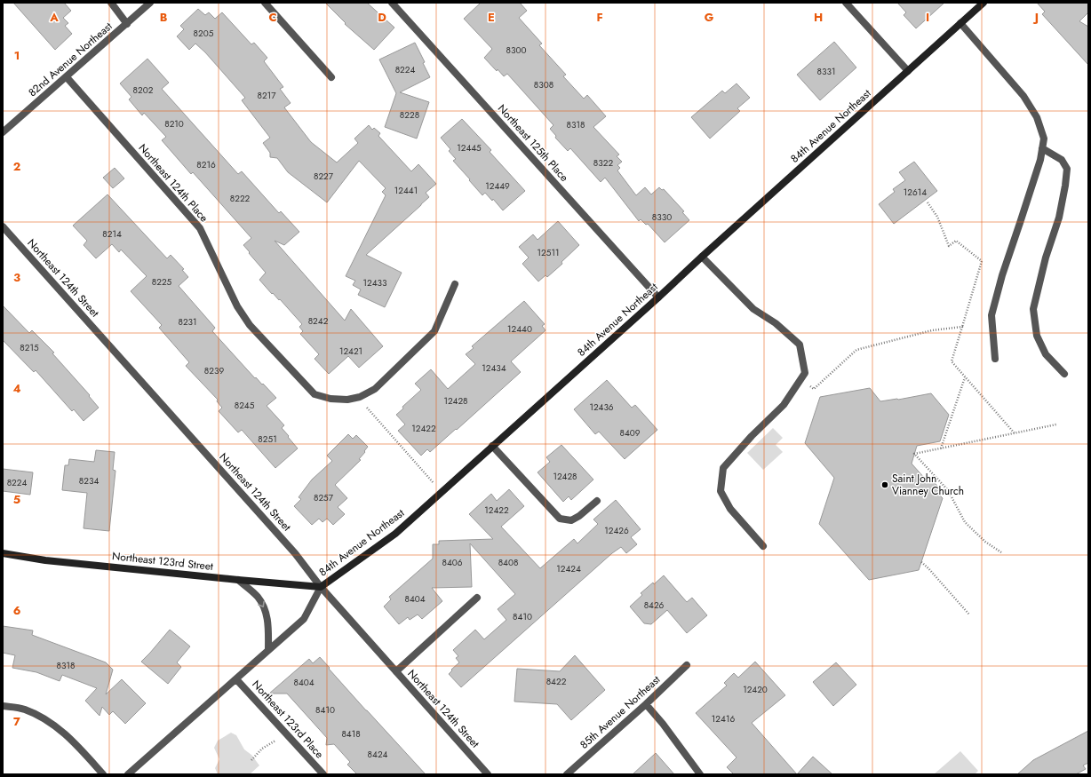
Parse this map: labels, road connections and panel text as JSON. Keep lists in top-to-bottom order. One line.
{"streets":{"street":["82nd Avenue Northeast","84th Avenue Northeast","Northeast 125th Place","Northeast 124th Place","Northeast 124th Street","Northeast 123rd Street","85th Avenue Northeast","Northeast 123rd Place"]},"crossings":[["82nd Avenue Northeast","Northeast 124th Place"],["84th Avenue Northeast","Northeast 125th Place"],["84th Avenue Northeast","Northeast 124th Street"],["84th Avenue Northeast","Northeast 123rd Street"],["84th Avenue Northeast","Northeast 123rd Place"],["Northeast 124th Street","Northeast 123rd Street"]],"places":["Saint John Vianney Church"],"house_numbers":["8205","8300","8224","8331","8308","8202","8217","8228","8210","8318","12445","8322","8216","8227","12449","12441","12614","8222","8330","8214","12511","8225","12433","8242","8231","12440","8215","12421","12434","8239","12428","8245","12436","12422","8409","8251","12428","8234","8224","8257","12422","12426","8406","8408","12424","8404","8426","8410","8318","8422","8404","12420","8410","12416","8418","8424"],"grid":{"columns":["A","B","C","D","E","F","G","H","I","J"],"rows":["1","2","3","4","5","6","7"]}}
